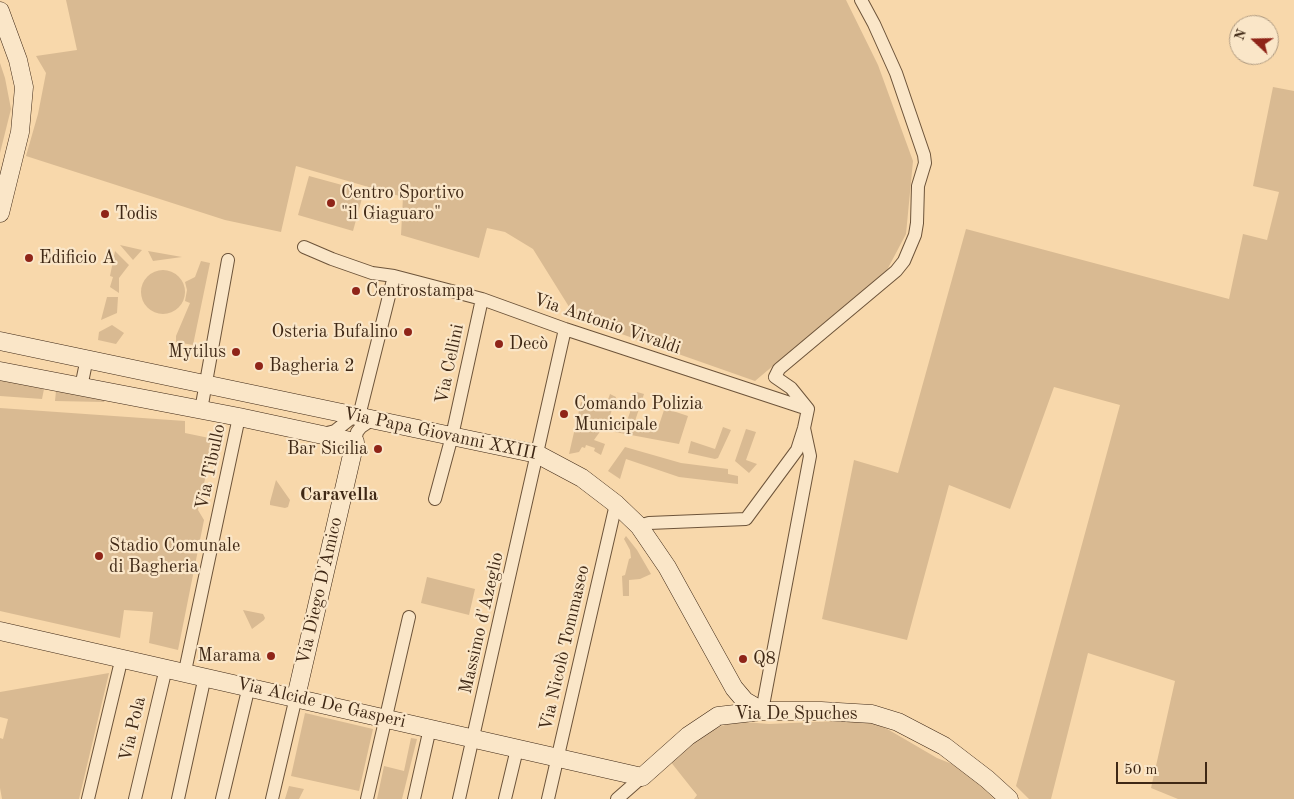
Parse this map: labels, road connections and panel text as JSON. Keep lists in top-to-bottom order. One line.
{"streets":{"street":["Via Antonio Vivaldi","Via Cellini","Via Papa Giovanni XXIII","Via Tibullo","Via Diego D'Amico","Massimo d'Azeglio","Via Nicolò Tommaseo","Via Alcide De Gasperi","Via De Spuches","Via Pola"]},"crossings":[["Via Antonio Vivaldi","Via Cellini"],["Via Antonio Vivaldi","Massimo d'Azeglio"],["Via Cellini","Via Papa Giovanni XXIII"],["Via Papa Giovanni XXIII","Via Tibullo"],["Via Papa Giovanni XXIII","Via Diego D'Amico"],["Via Papa Giovanni XXIII","Massimo d'Azeglio"],["Via Papa Giovanni XXIII","Via Nicolò Tommaseo"],["Via Papa Giovanni XXIII","Via De Spuches"],["Via Tibullo","Via Alcide De Gasperi"],["Via Diego D'Amico","Via Alcide De Gasperi"],["Massimo d'Azeglio","Via Alcide De Gasperi"],["Via Nicolò Tommaseo","Via Alcide De Gasperi"],["Via Alcide De Gasperi","Via De Spuches"],["Via Alcide De Gasperi","Via Pola"]],"districts":["Caravella"],"places":["Centro Sportivo \"il Giaguaro\"","Todis","Edificio A","Centrostampa","Osteria Bufalino","Decò","Mytilus","Bagheria 2","Comando Polizia Municipale","Bar Sicilia","Stadio Comunale di Bagheria","Marama","Q8"],"scale_bar":"50 m","north":"left"}
